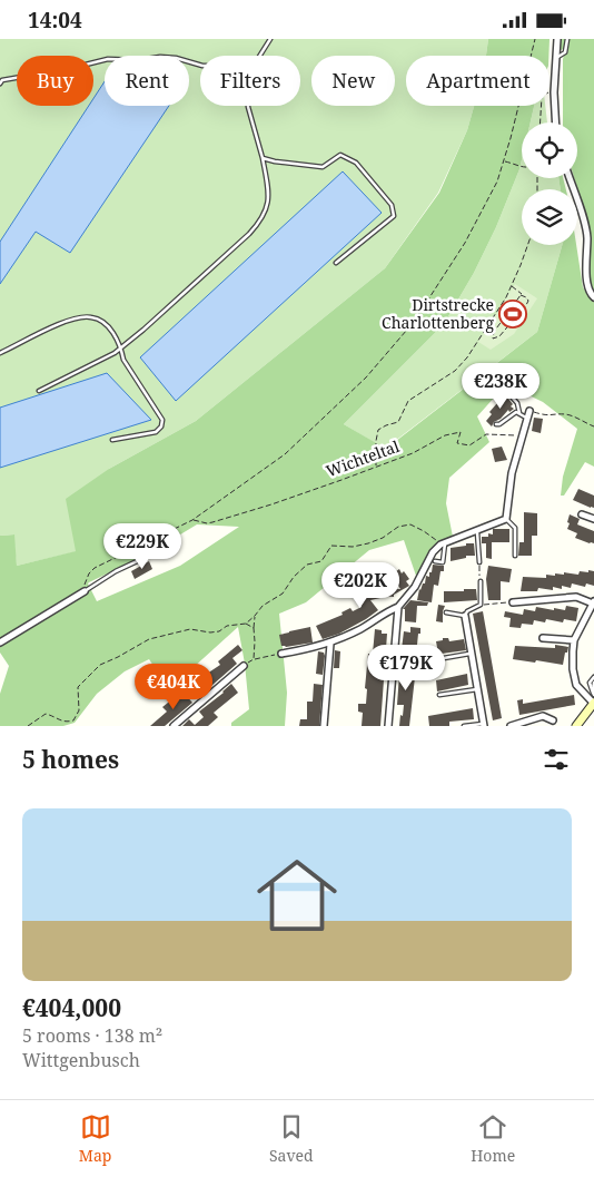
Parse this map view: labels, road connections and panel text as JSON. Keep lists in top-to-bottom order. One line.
{"streets":{"path":["Wichteltal"]},"places":{"sports":["Dirtstrecke Charlottenberg"]},"page":{"status":"14:04","chip":["Buy","Rent","Filters","New","Apartment"],"price":["€238K","€229K","€202K","€179K","€404K"],"heading":"5 homes","list":[{"name":"€404,000","note":"5 rooms · 138 m² · Wittgenbusch"}],"tabs":["Map","Saved","Home"]}}
